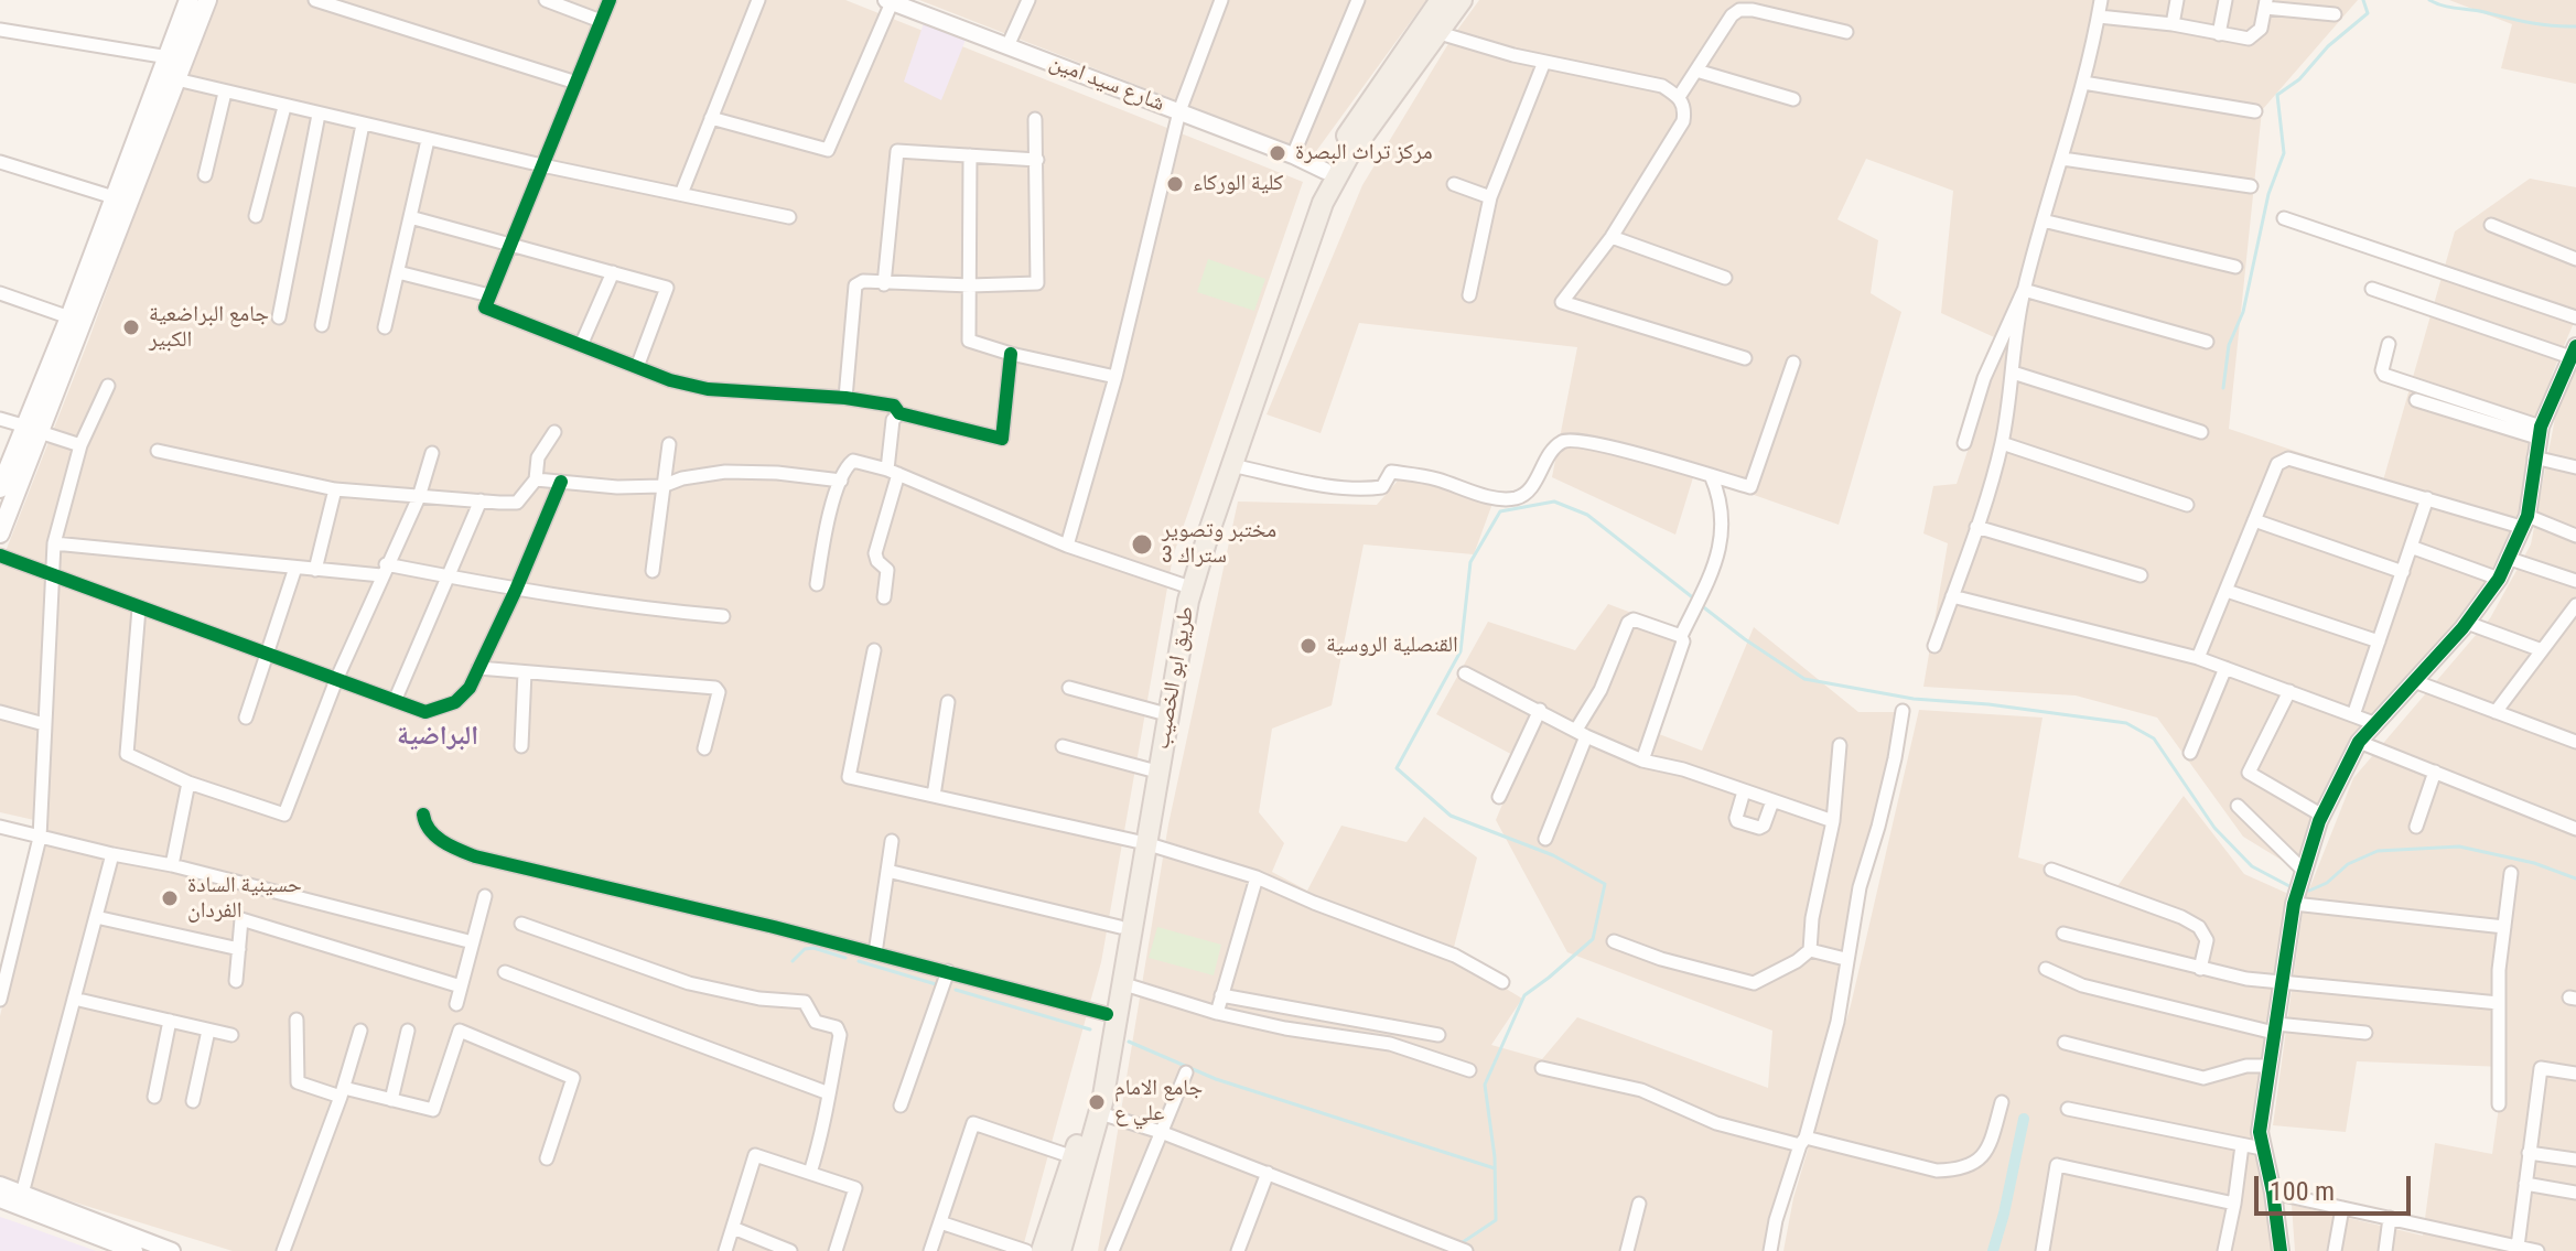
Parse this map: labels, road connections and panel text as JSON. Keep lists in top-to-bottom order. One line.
{"streets":{"main road":["طريق ابو الخصيب"],"street":["شارع سيد امين"]},"crossings":[["شارع سيد امين","طريق ابو الخصيب"]],"districts":["البراضية"],"places":["مركز تراث البصرة","كلية الوركاء","جامع البراضعية الكبير","مختبر وتصوير ستراك 3","القنصلية الروسية","حسينية السادة الفردان","جامع الامام علي ع"],"scale_bar":"100 m"}
